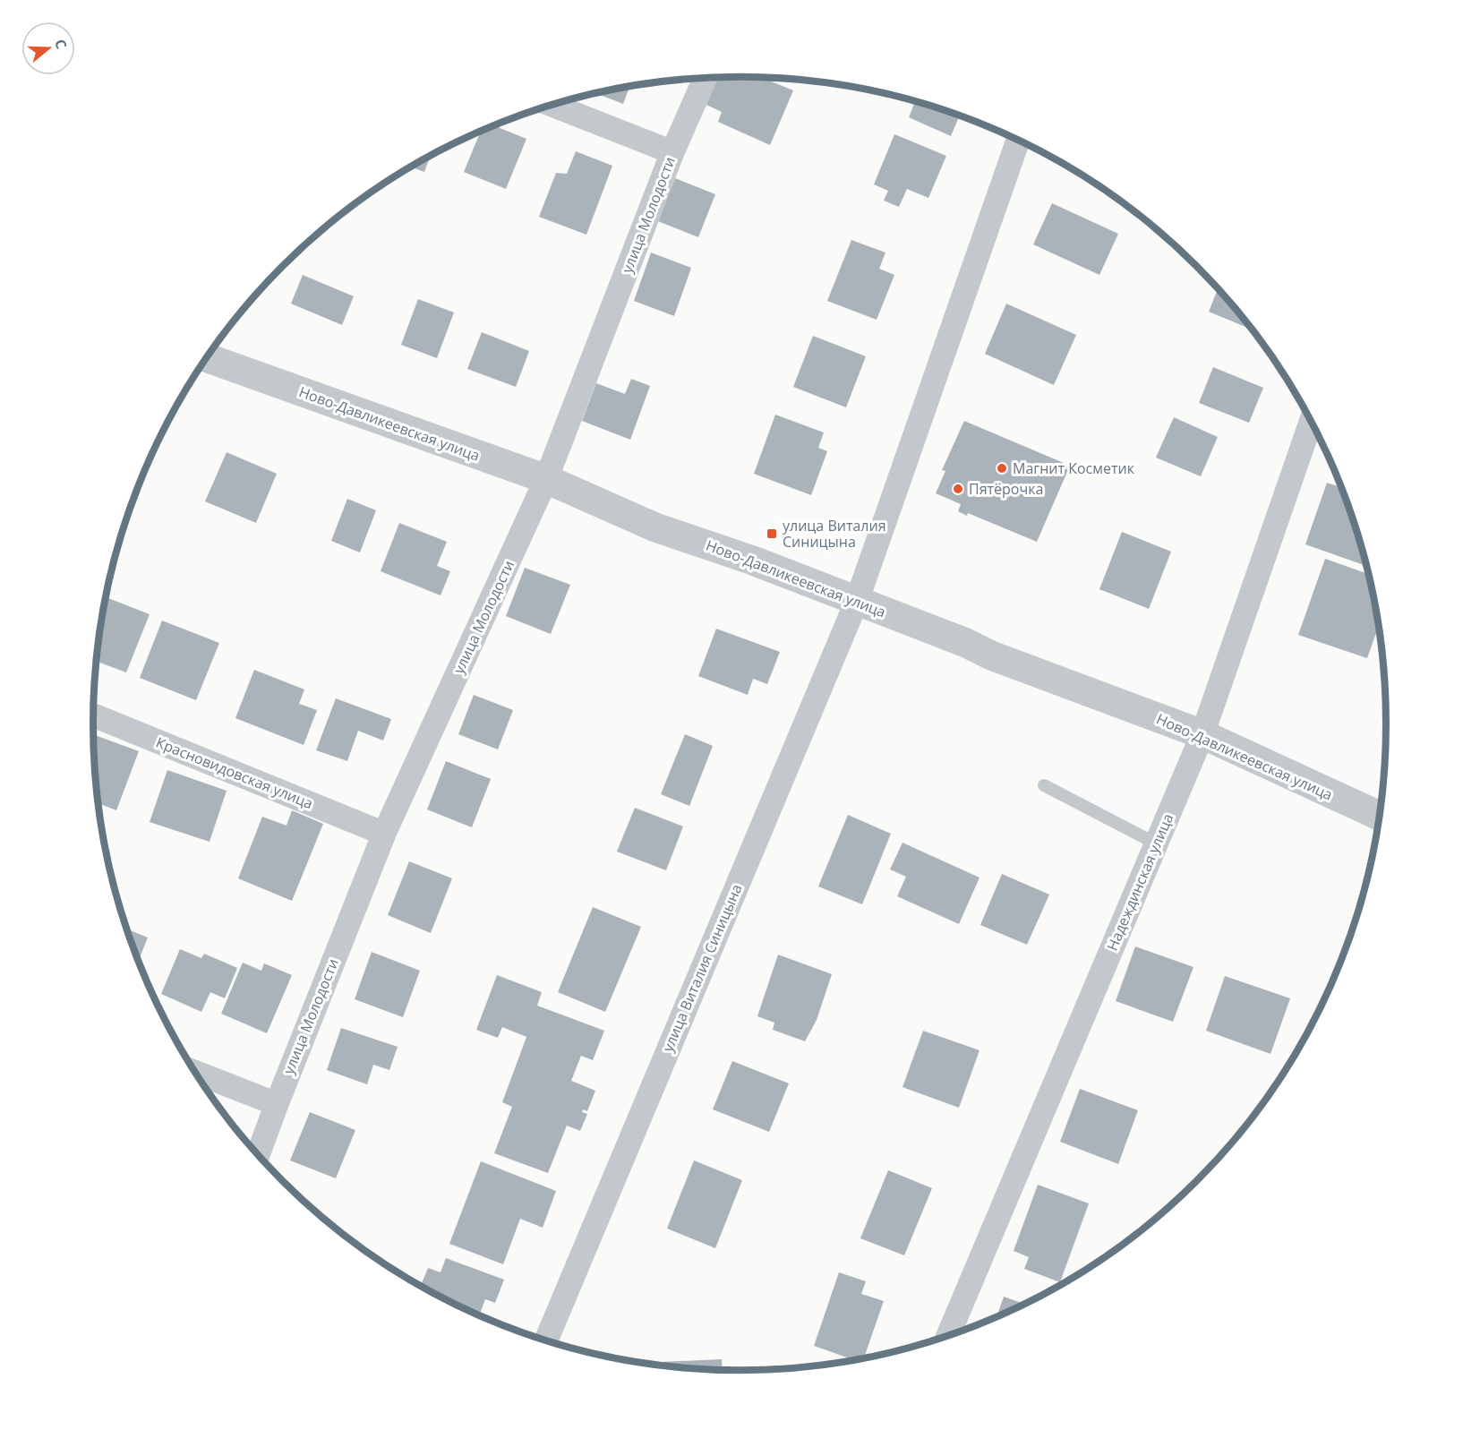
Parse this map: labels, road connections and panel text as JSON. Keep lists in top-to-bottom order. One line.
{"streets":{"street":["улица Молодости","Ново-Давликеевская улица","Красновидовская улица","Надеждинская улица","улица Виталия Синицына"]},"crossings":[["улица Молодости","Ново-Давликеевская улица"],["улица Молодости","Красновидовская улица"],["Ново-Давликеевская улица","Надеждинская улица"],["Ново-Давликеевская улица","улица Виталия Синицына"]],"places":{"other":["Магнит Косметик","Пятёрочка"],"transit":["улица Виталия Синицына"]},"north":"right"}
